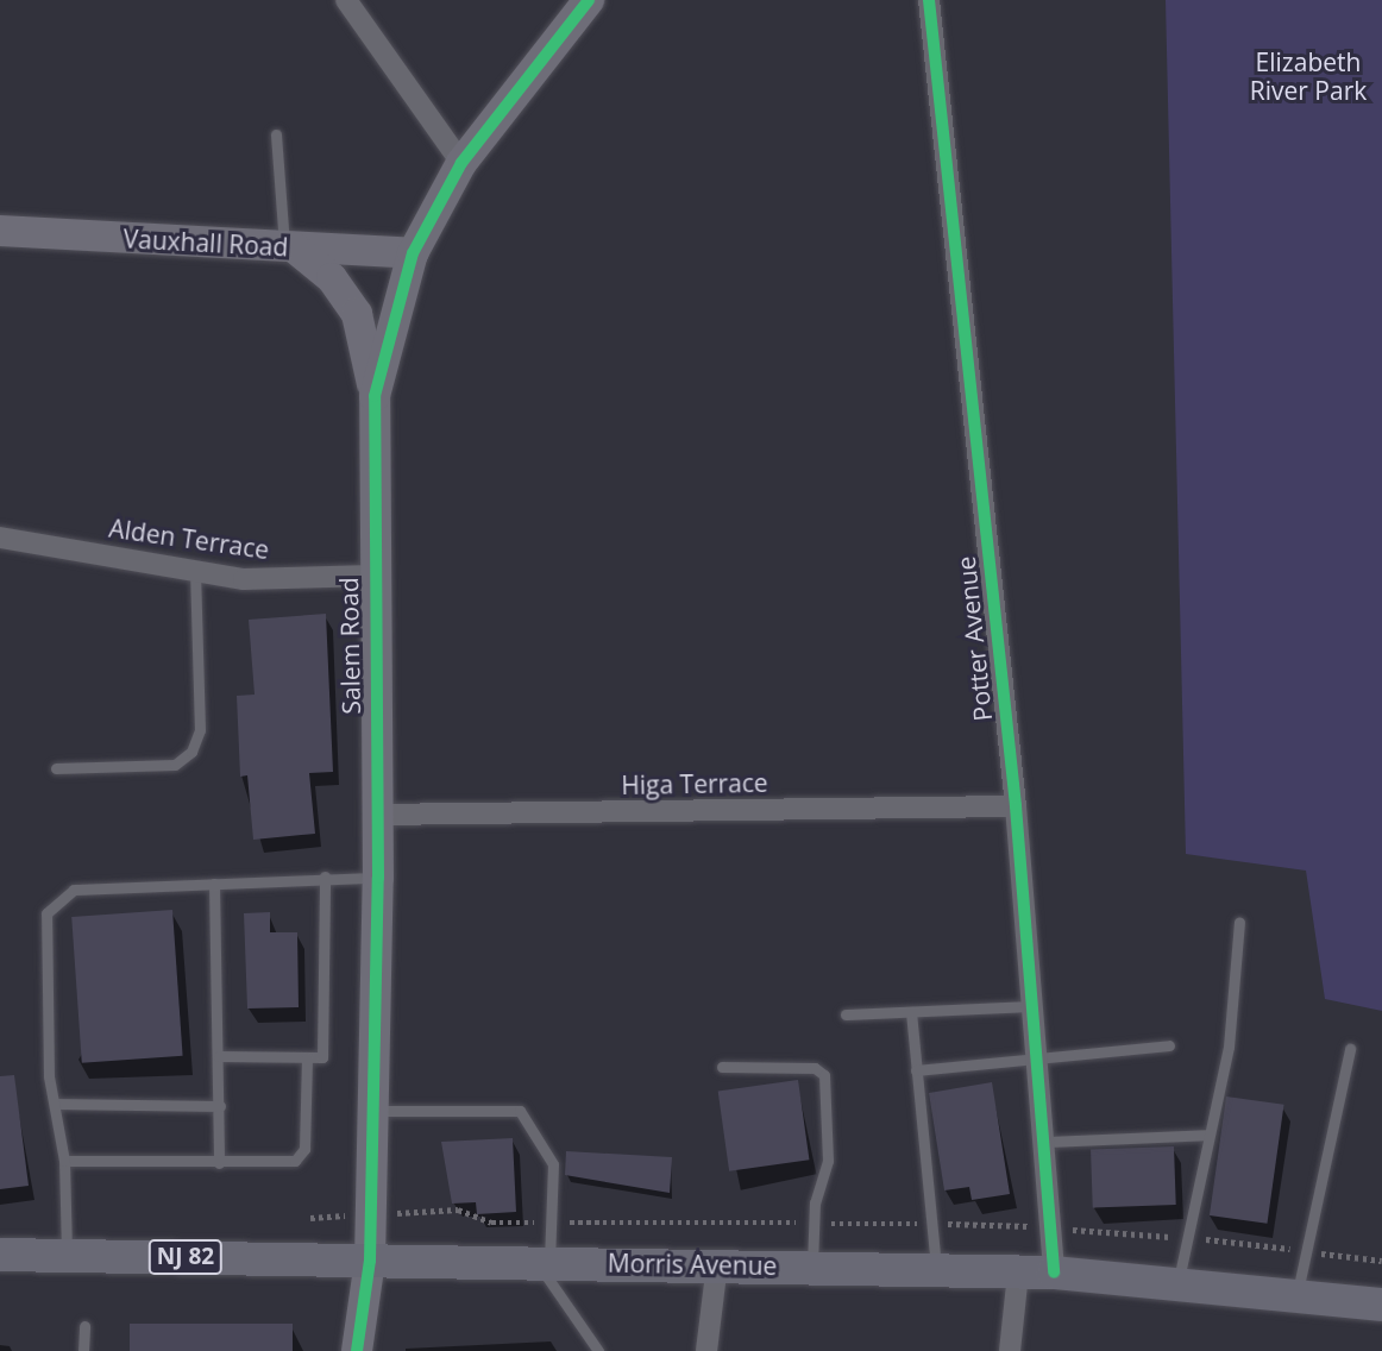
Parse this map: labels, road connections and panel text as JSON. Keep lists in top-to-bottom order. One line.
{"streets":{"main road":["NJ 82","Morris Avenue"],"street":["Vauxhall Road","Alden Terrace","Potter Avenue","Salem Road","Higa Terrace"]},"crossings":[["Vauxhall Road","Salem Road"],["Alden Terrace","Salem Road"],["Potter Avenue","Higa Terrace"],["Potter Avenue","Morris Avenue"],["Salem Road","Higa Terrace"],["Salem Road","Morris Avenue"]],"parks":["Elizabeth River Park"]}
